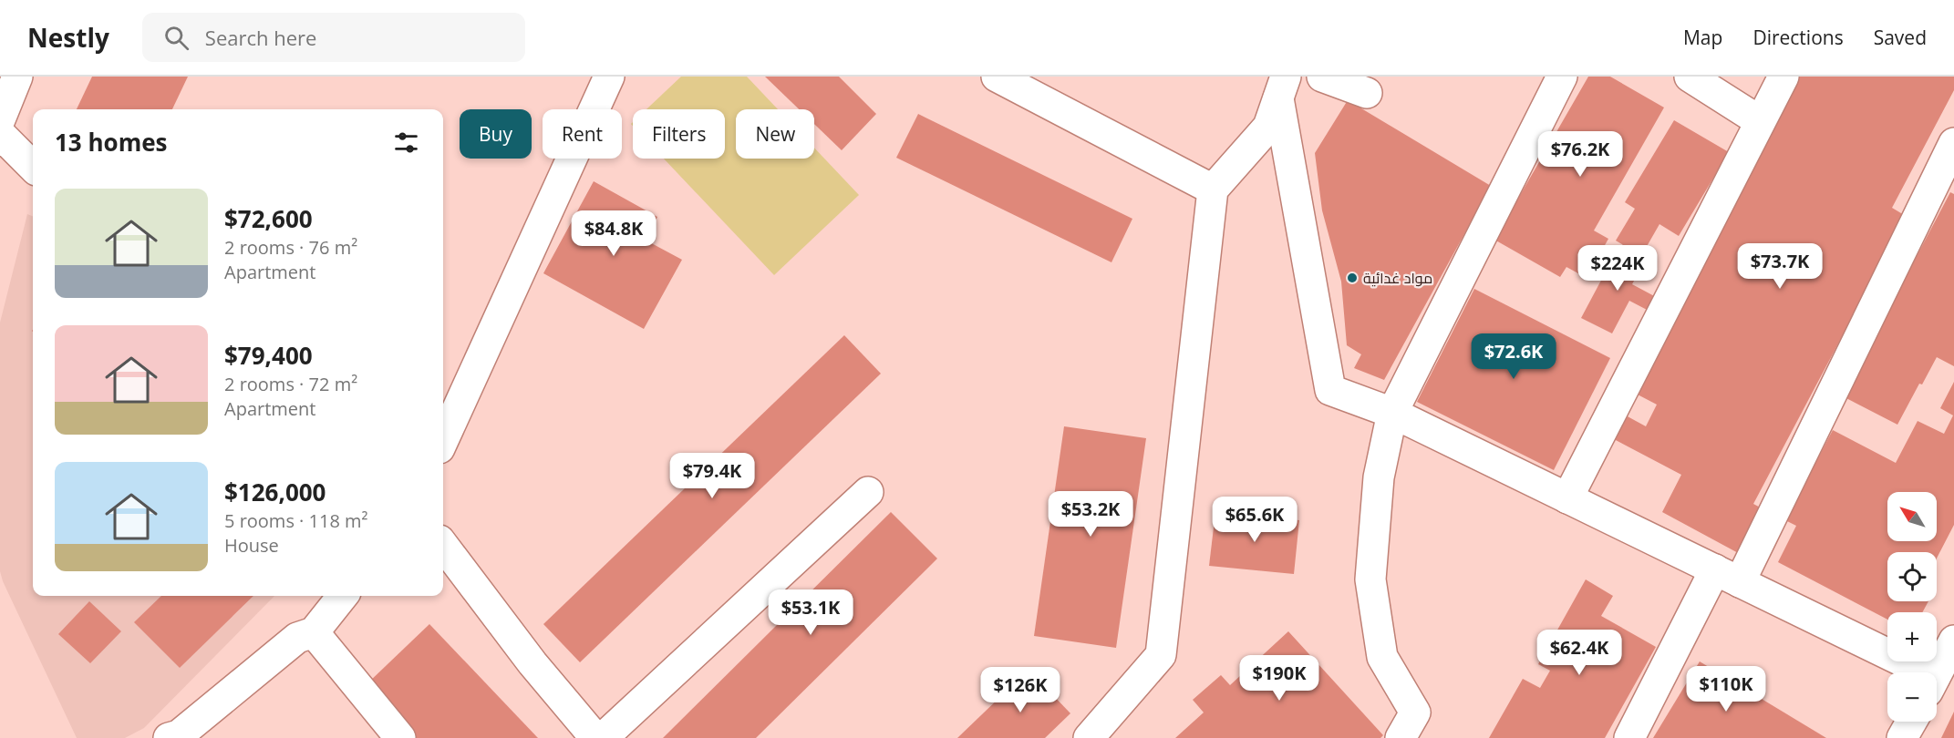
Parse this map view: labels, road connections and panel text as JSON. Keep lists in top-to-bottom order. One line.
{"places":["مواد غدائية"],"north":"top left","page":{"header":"Nestly","search":"Search here","nav":["Map","Directions","Saved"],"chip":["Buy","Rent","Filters","New"],"heading":"13 homes","price":["$76.2K","$84.8K","$73.7K","$224K","$72.6K","$79.4K","$53.2K","$65.6K","$53.1K","$62.4K","$190K","$110K","$126K"],"list":[{"name":"$72,600","note":"2 rooms · 76 m² · Apartment"},{"name":"$79,400","note":"2 rooms · 72 m² · Apartment"},{"name":"$126,000","note":"5 rooms · 118 m² · House"}],"map_buttons":["+","−"]}}
